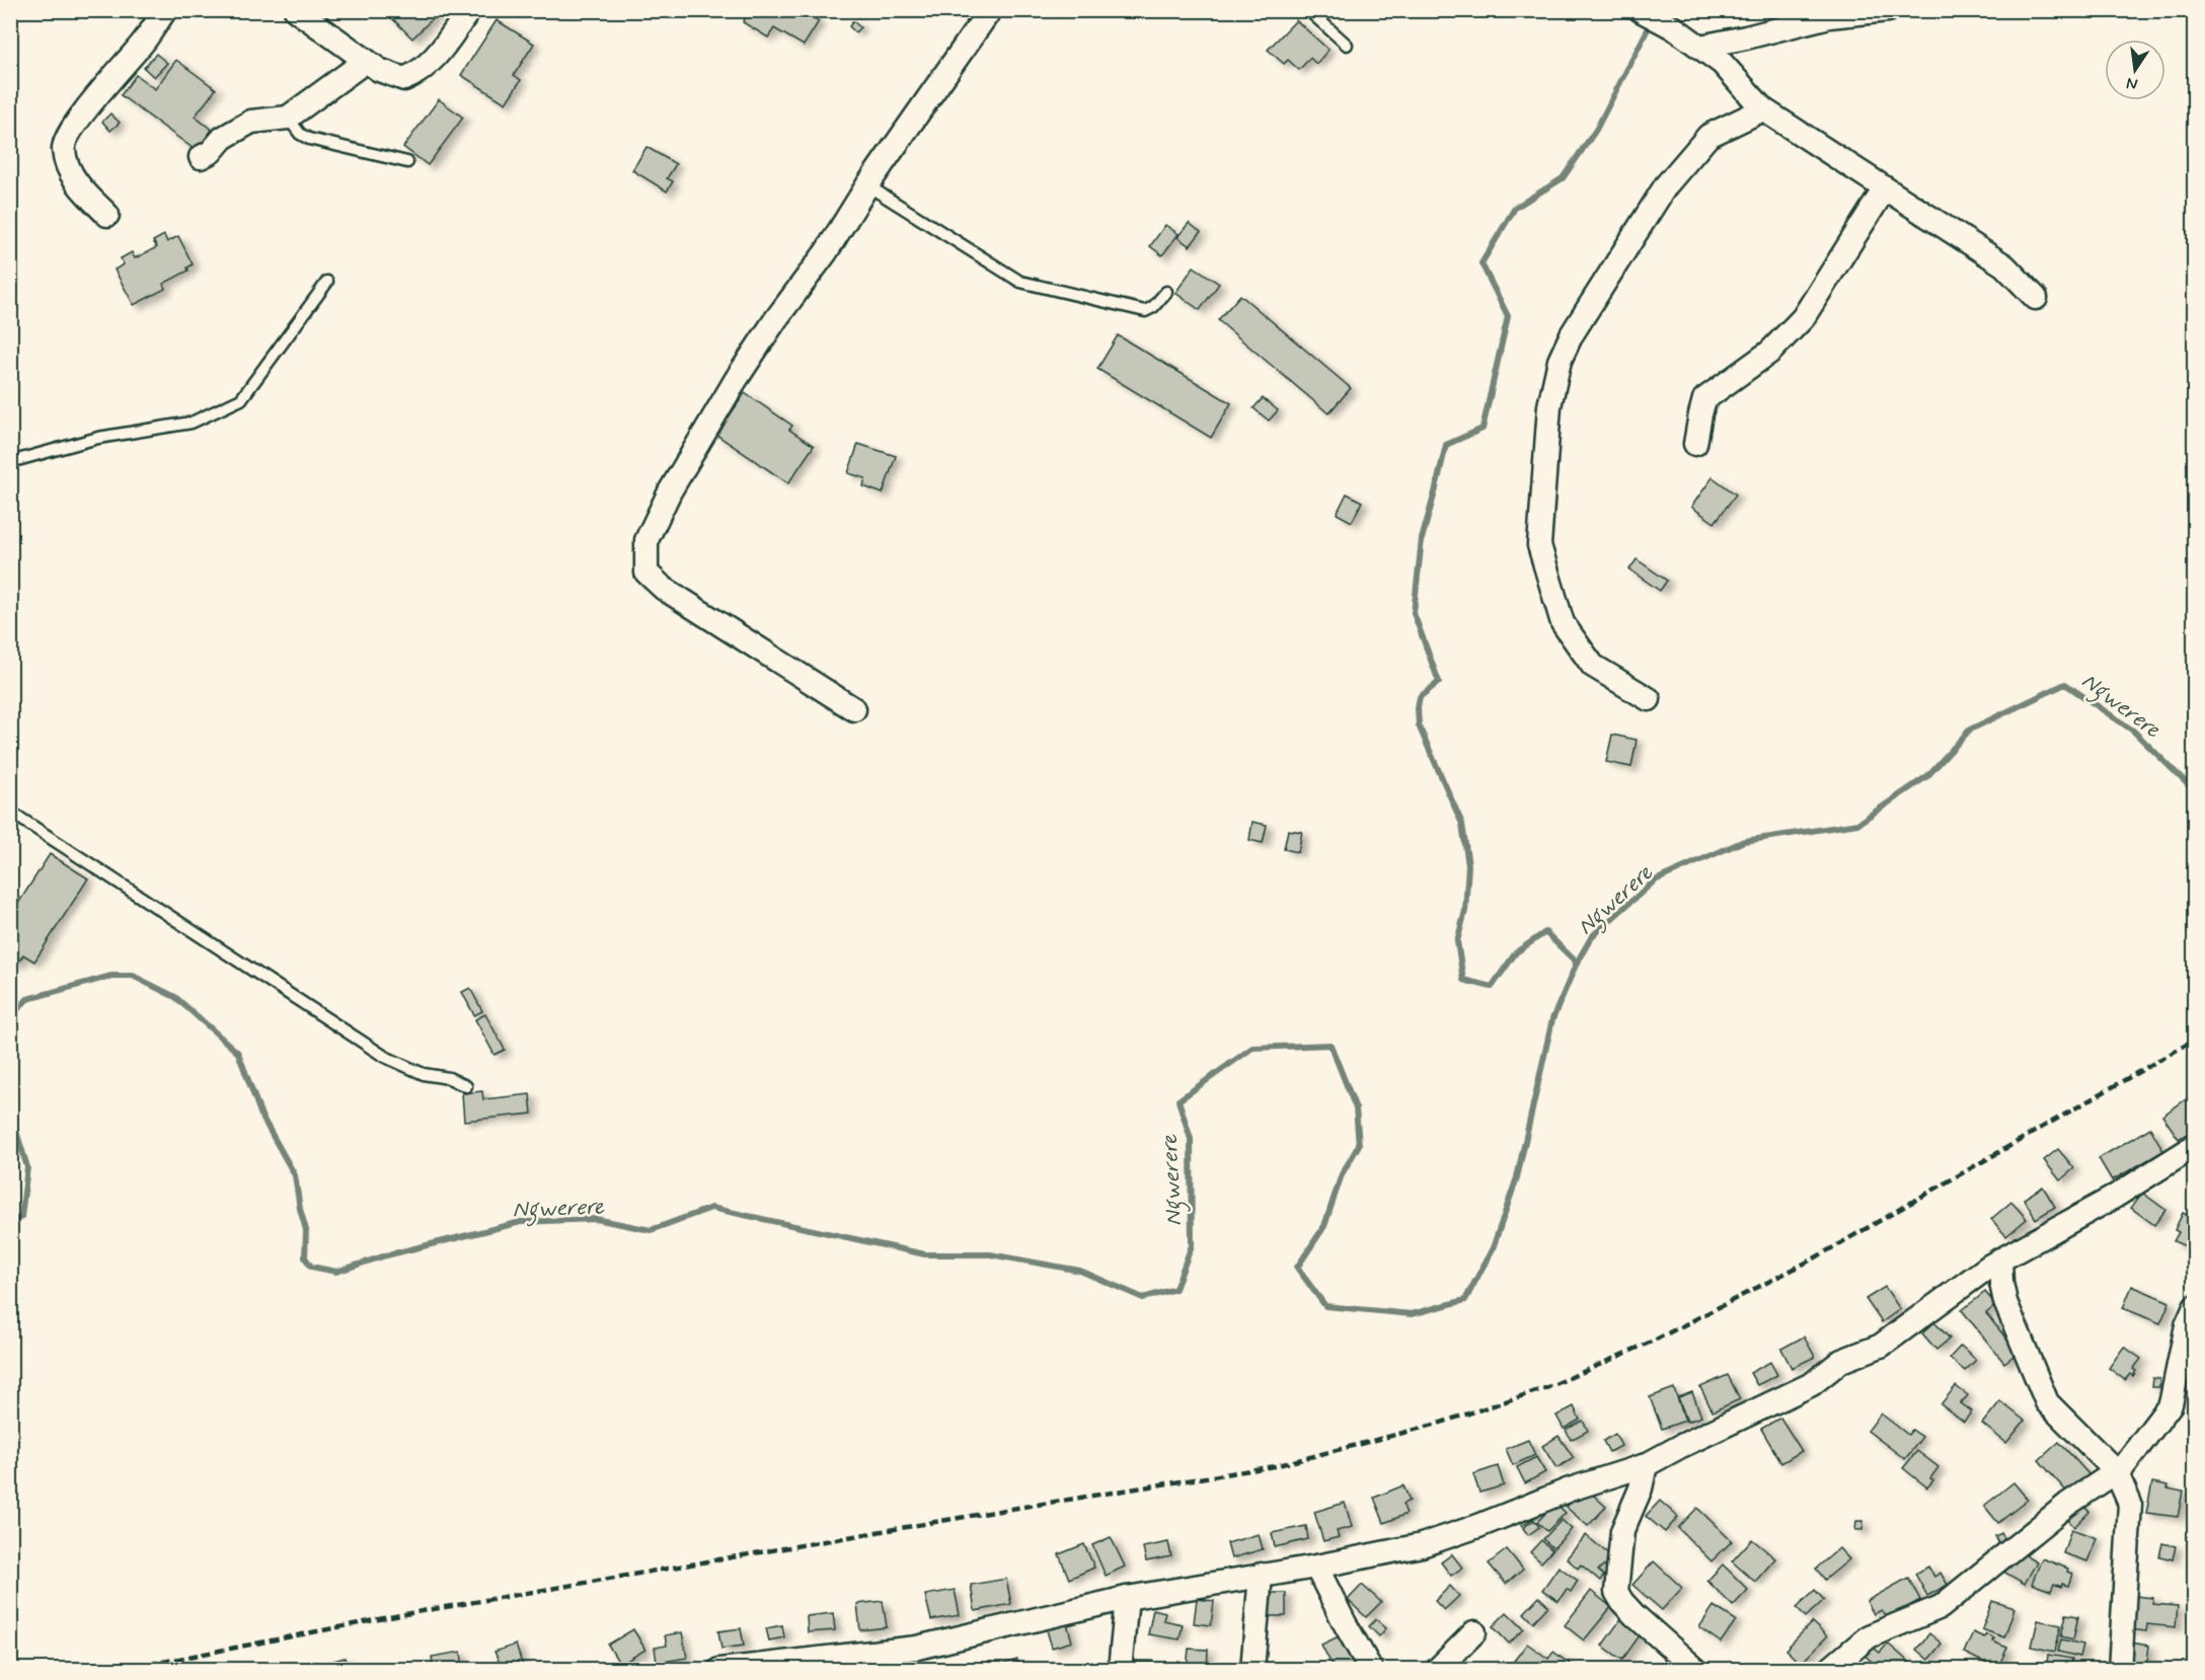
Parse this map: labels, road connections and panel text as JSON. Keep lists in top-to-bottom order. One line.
{"water":["Ngwerere"],"north":"bottom"}
